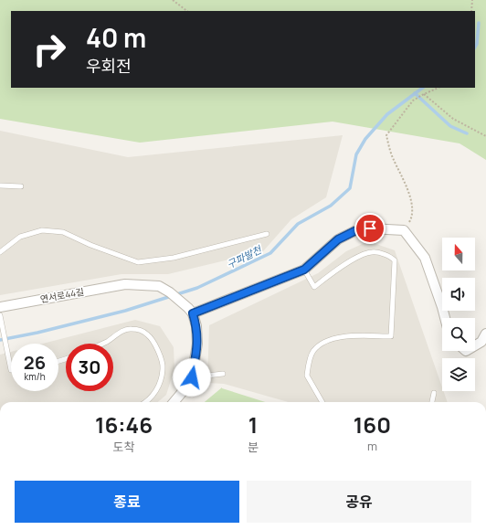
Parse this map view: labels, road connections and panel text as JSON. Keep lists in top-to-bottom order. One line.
{"streets":{"street":["연서로44길"]},"water":["구파발천"],"north":"top","page":{"turn":["40 m","우회전"],"speed":"26 km/h","limit":"30","eta":["16:46","도착","1","분","160","m"],"buttons":["종료","공유"]}}
